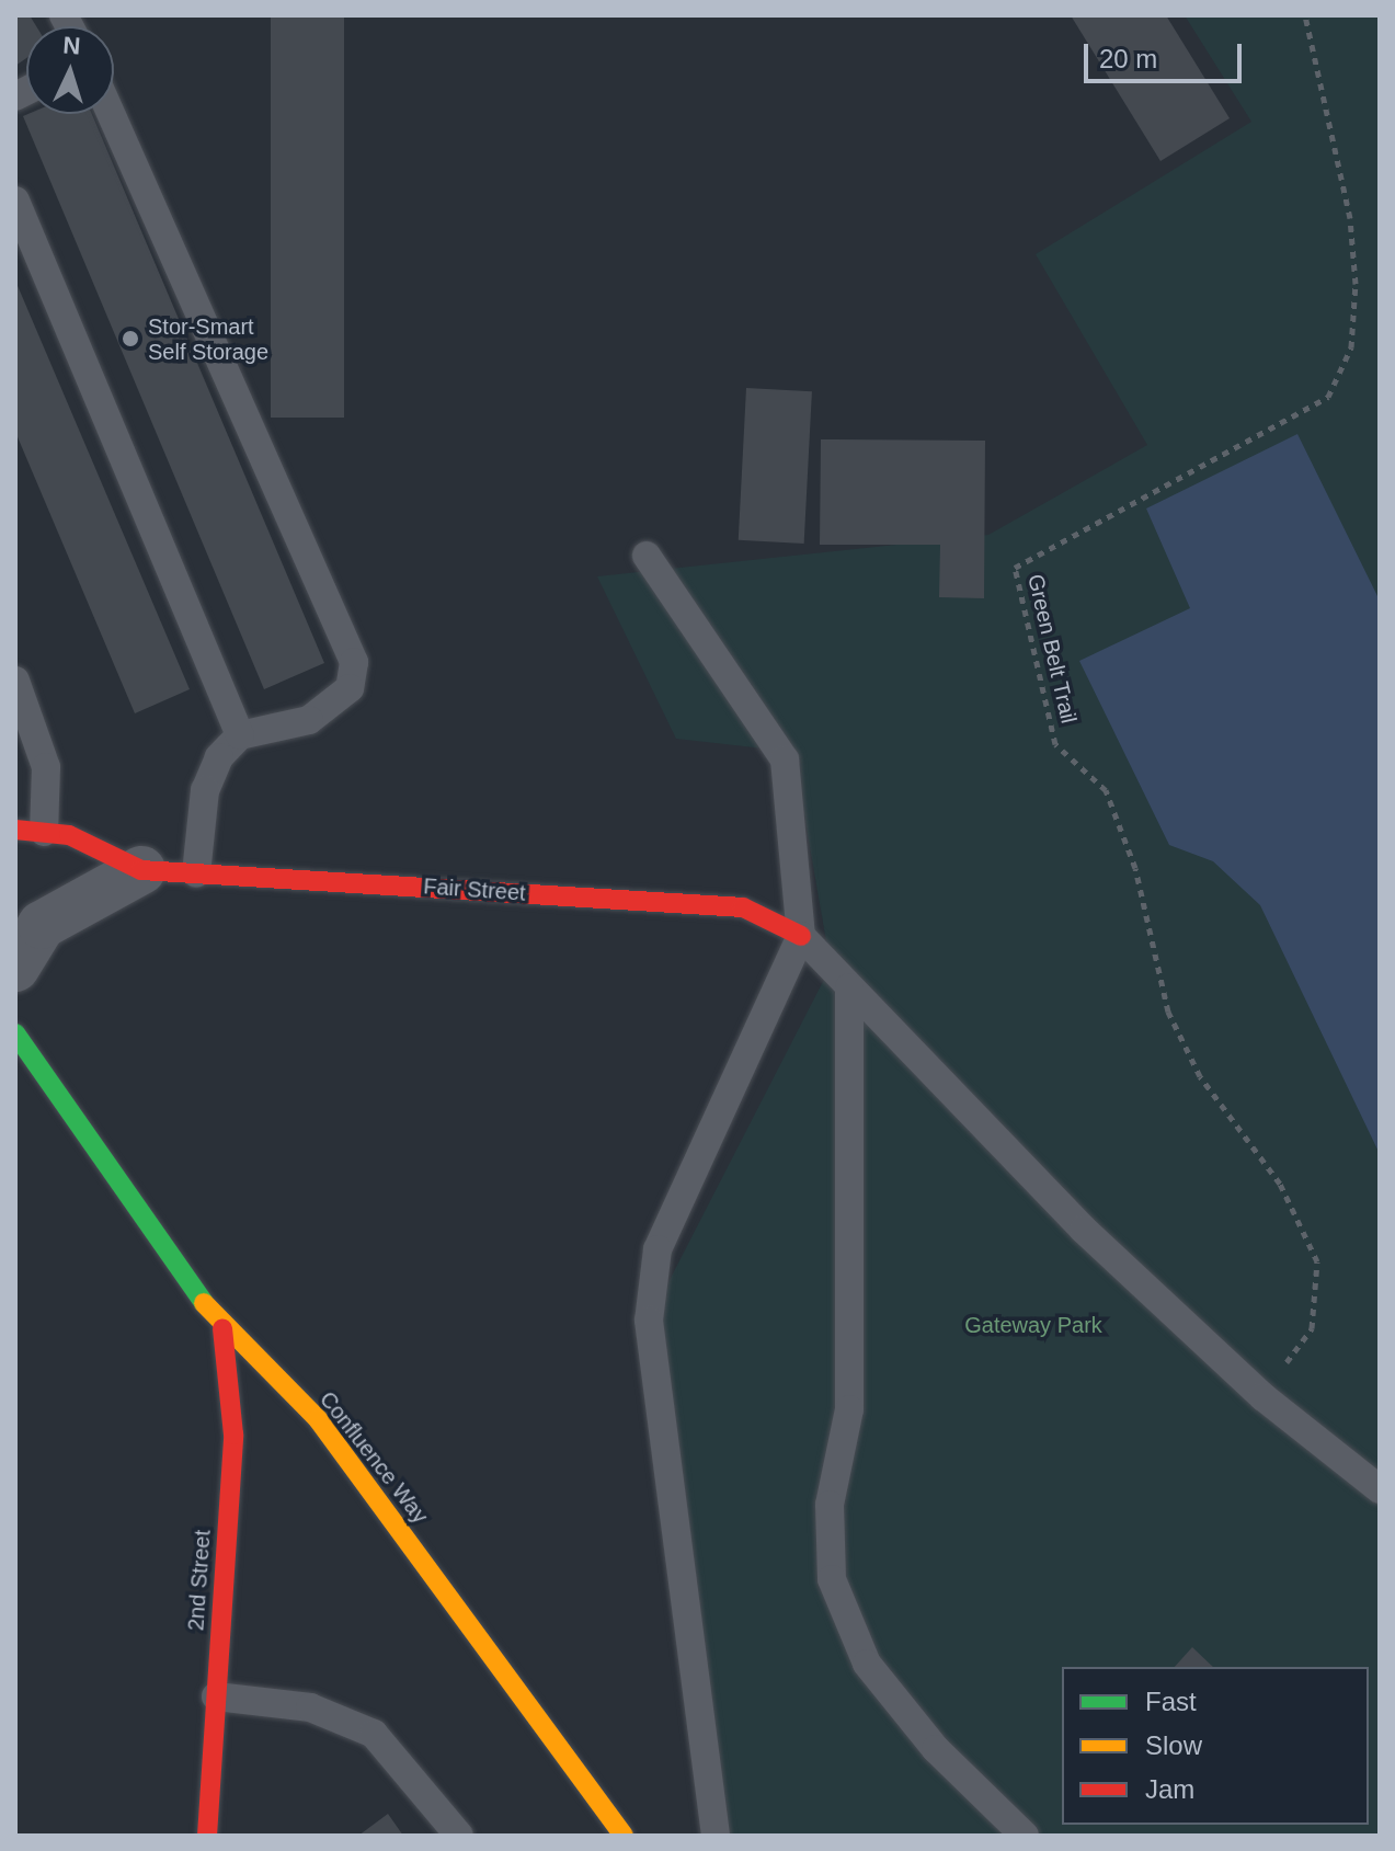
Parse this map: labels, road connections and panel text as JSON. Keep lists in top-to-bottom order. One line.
{"streets":{"street":["Fair Street","Confluence Way","2nd Street"],"path":["Green Belt Trail"]},"crossings":[["Confluence Way","2nd Street"]],"parks":["Gateway Park"],"places":["Stor-Smart Self Storage"],"legend":["Fast","Slow","Jam"],"scale_bar":"20 m","north":"top"}
